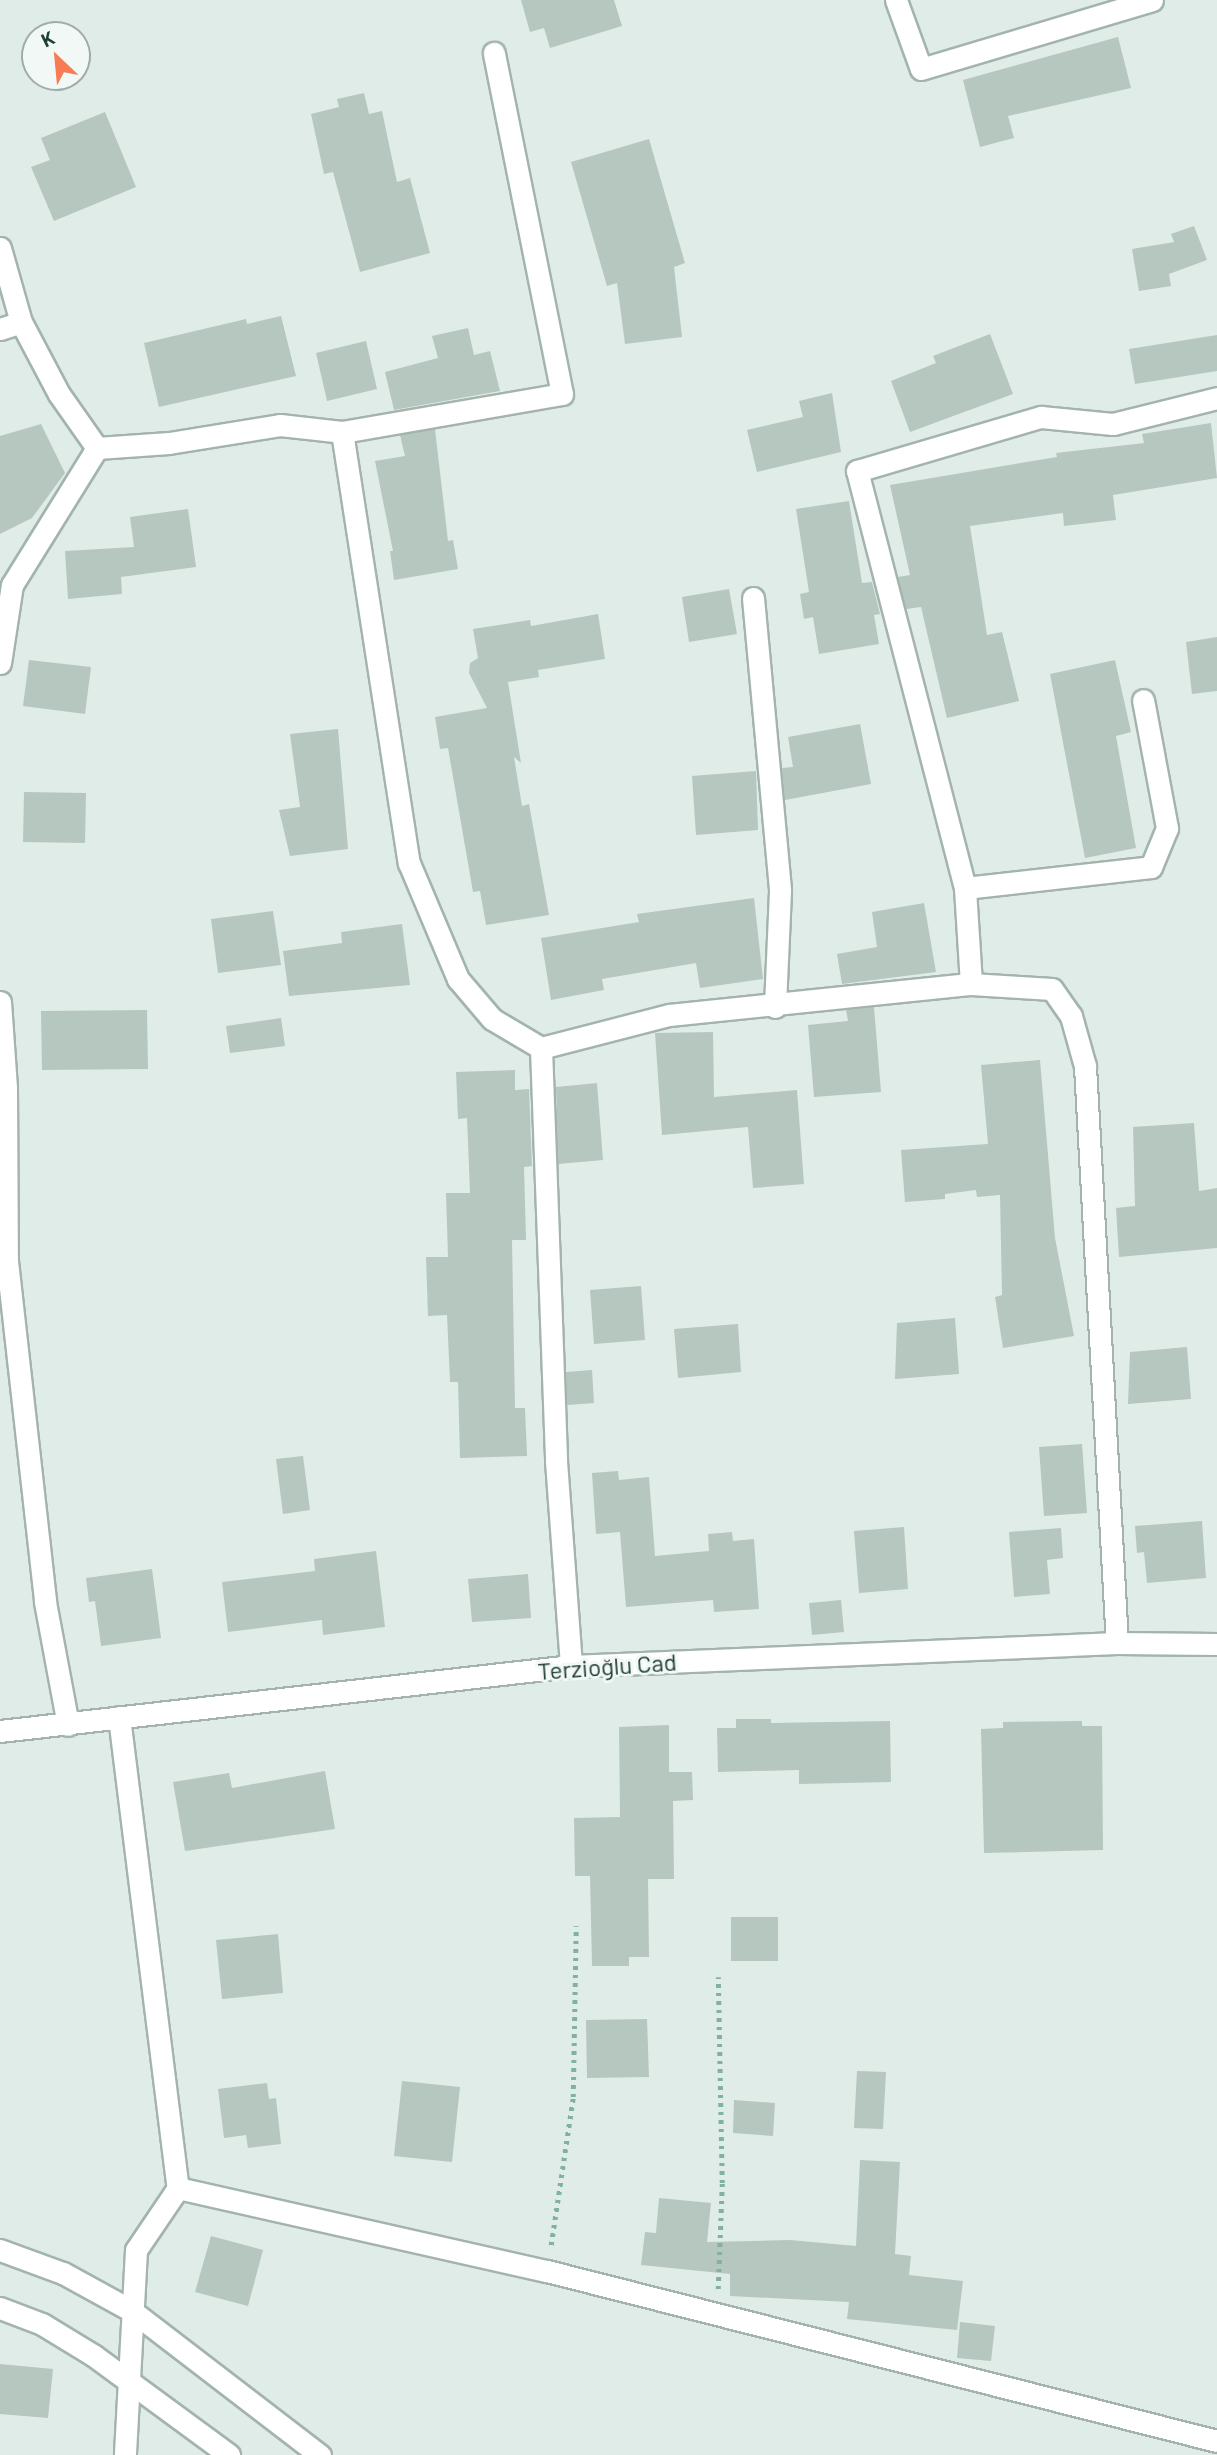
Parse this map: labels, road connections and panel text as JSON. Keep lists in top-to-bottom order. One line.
{"streets":{"street":["Terzioğlu Cad"]},"north":"top left"}
